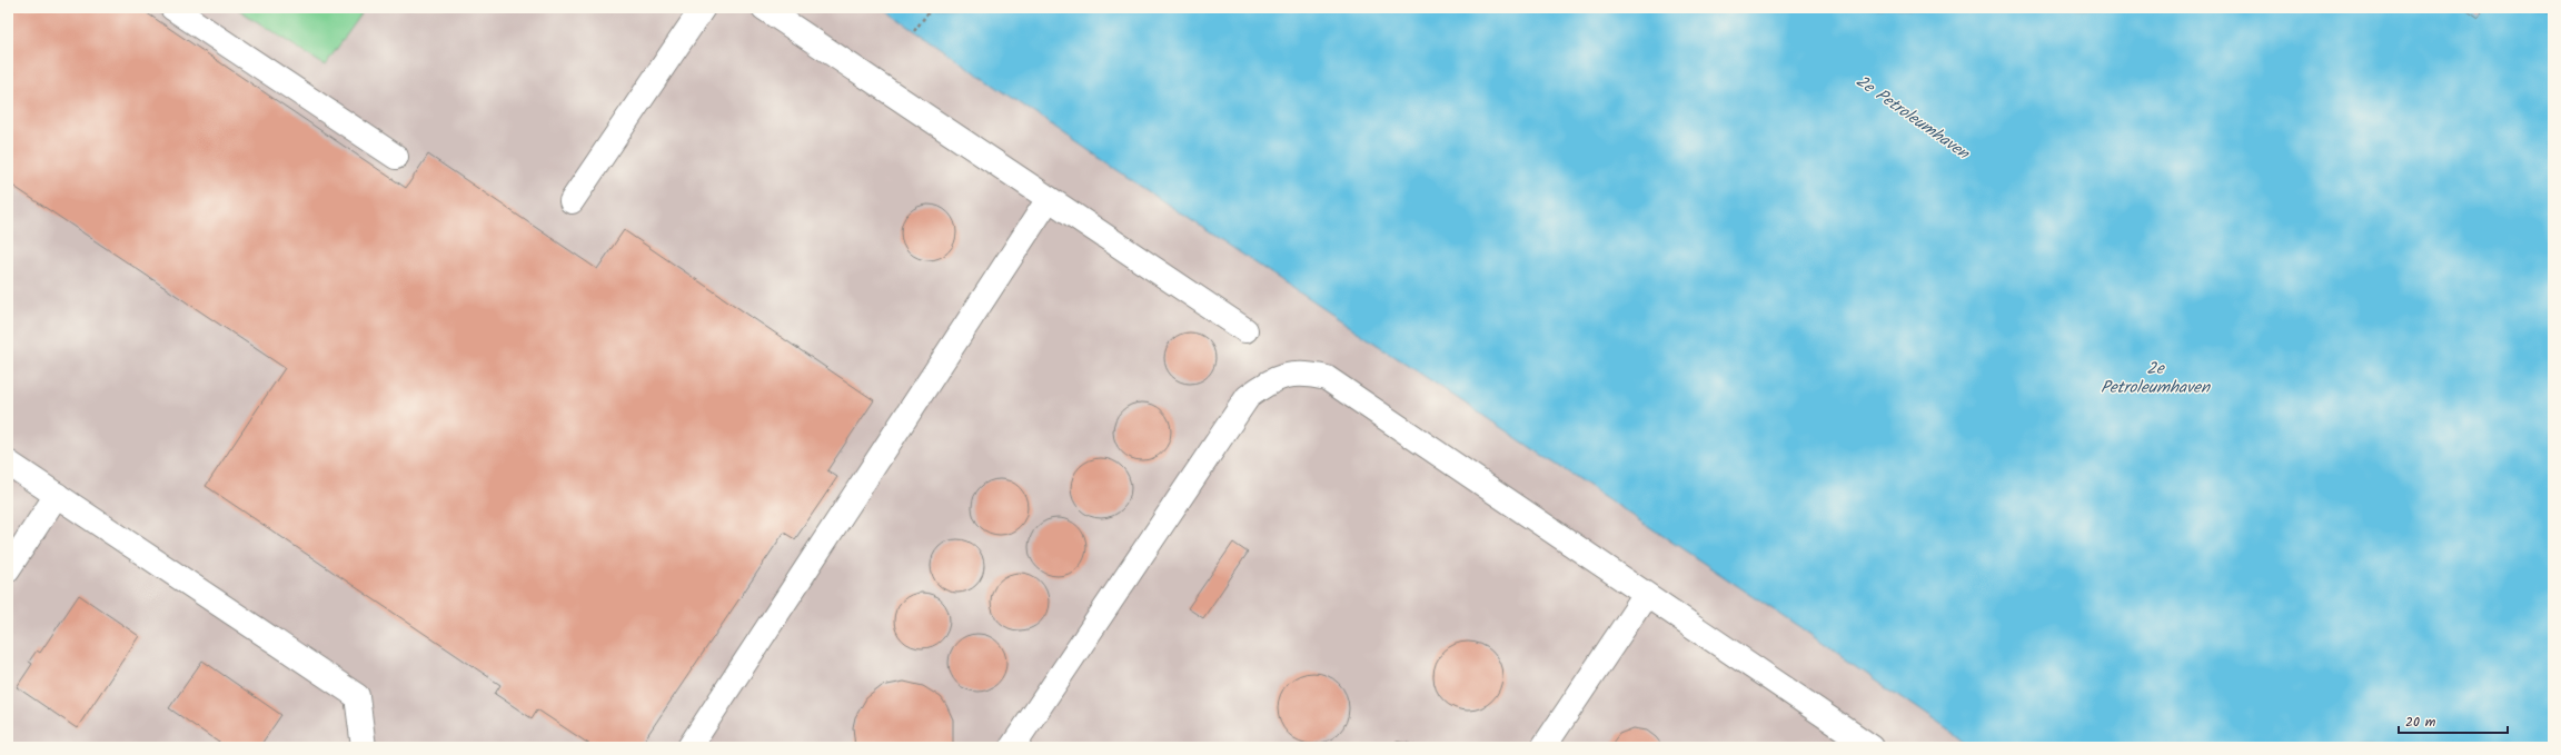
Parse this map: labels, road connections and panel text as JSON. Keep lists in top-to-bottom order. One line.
{"water":["2e Petroleumhaven"],"scale_bar":"20 m"}
